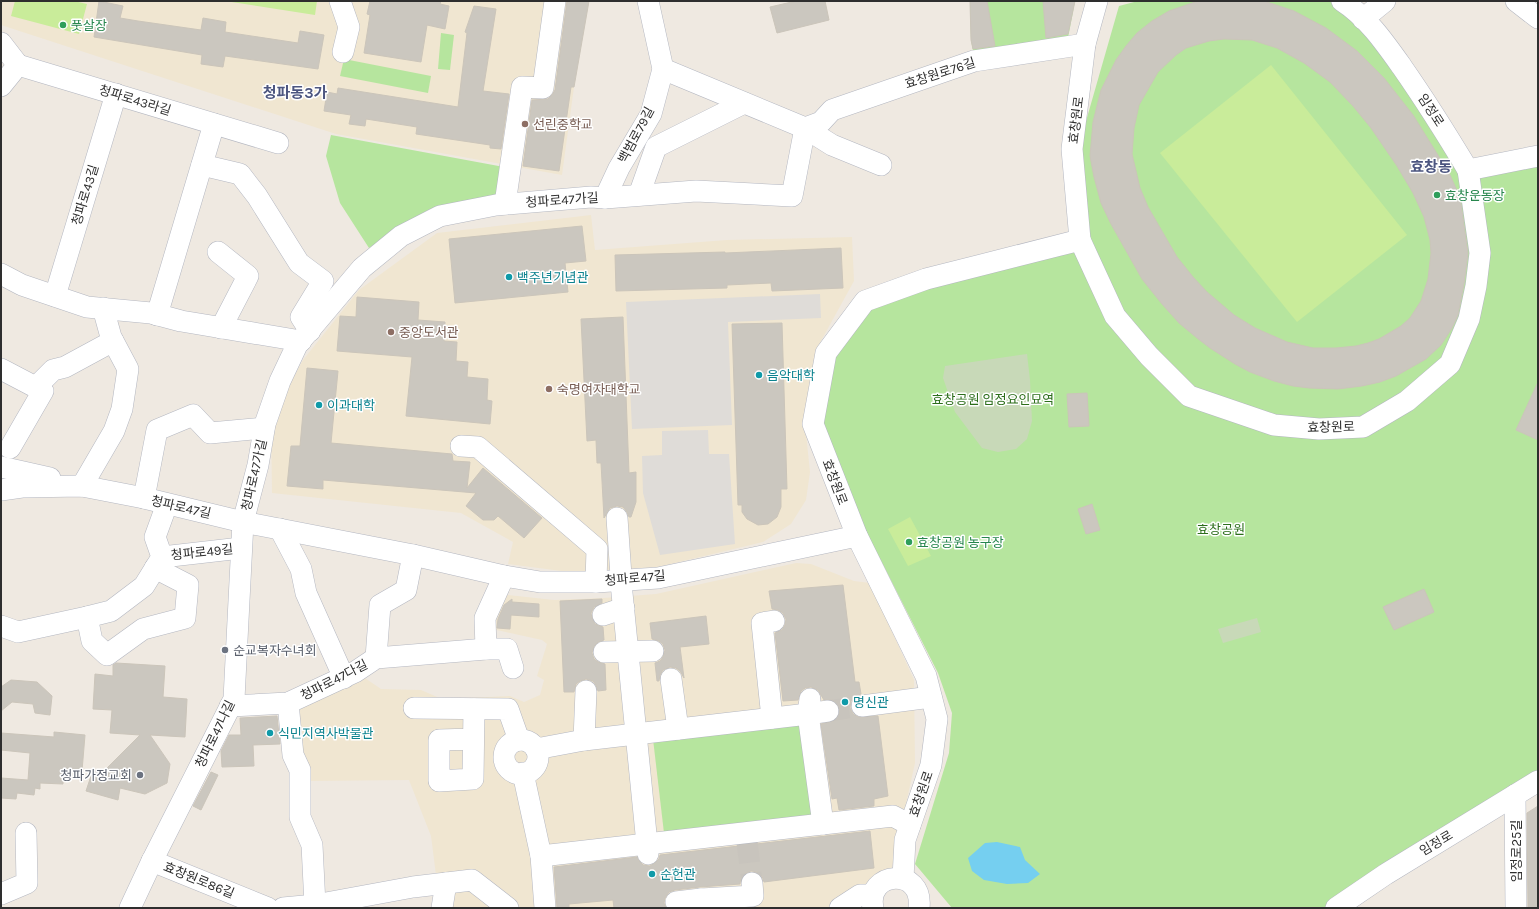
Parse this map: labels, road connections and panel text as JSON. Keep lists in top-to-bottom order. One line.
{"streets":{"street":["효창원로76길","청파로43라길","임정로","효창원로","백범로79길","청파로43길","청파로47가길","청파로47길","청파로49길","청파로47다길","청파로47나길","임정로25길","효창원로86길"]},"crossings":[["효창원로76길","효창원로"],["효창원로76길","청파로47가길"],["청파로43라길","청파로43길"],["임정로","효창원로"],["임정로","임정로25길"],["효창원로","청파로47길"],["백범로79길","청파로47가길"],["청파로47가길","청파로47길"],["청파로47가길","청파로47나길"],["청파로47길","청파로49길"],["청파로47길","청파로47나길"],["청파로49길","청파로47나길"],["청파로47다길","청파로47나길"],["청파로47나길","효창원로86길"]],"districts":["청파동3가","효창동"],"parks":["효창공원 임정요인묘역","효창공원"],"places":["풋살장","선린중학교","효창운동장","백주년기념관","중앙도서관","음악대학","숙명여자대학교","이과대학","효창공원 농구장","순교복자수녀회","명신관","식민지역사박물관","청파가정교회","순헌관"]}
